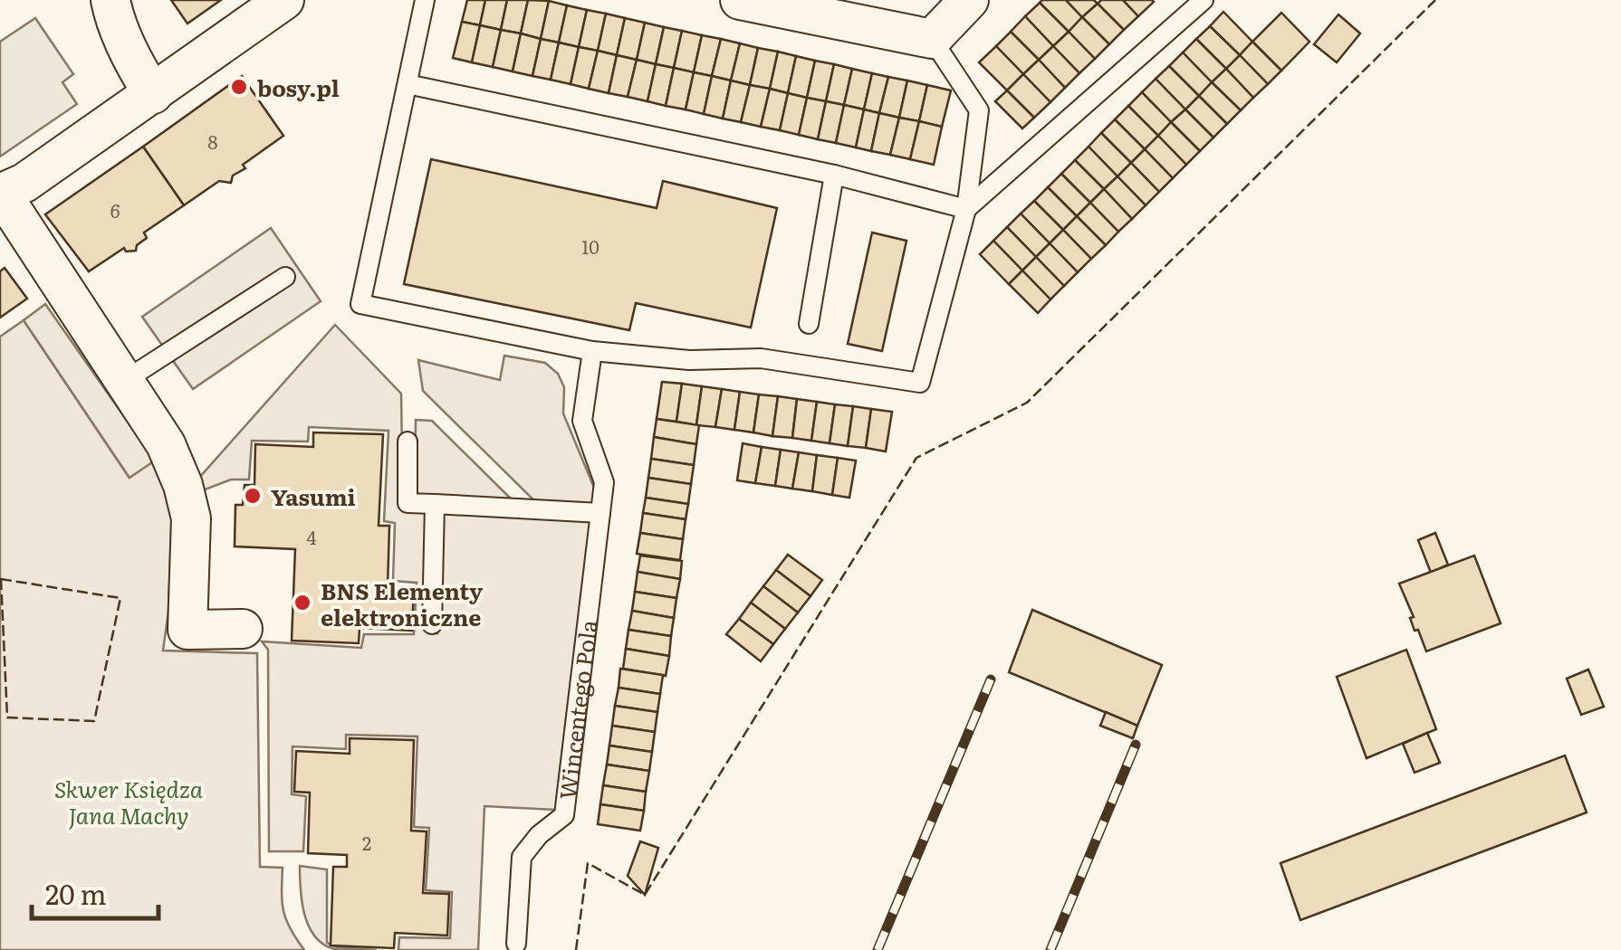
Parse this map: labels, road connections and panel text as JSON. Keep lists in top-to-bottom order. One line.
{"streets":{"lane":["Wincentego Pola"]},"parks":["Skwer Księdza Jana Machy"],"places":["bosy.pl","Yasumi","BNS Elementy elektroniczne"],"house_numbers":["8","6","10","4","2"],"scale_bar":"20 m"}
